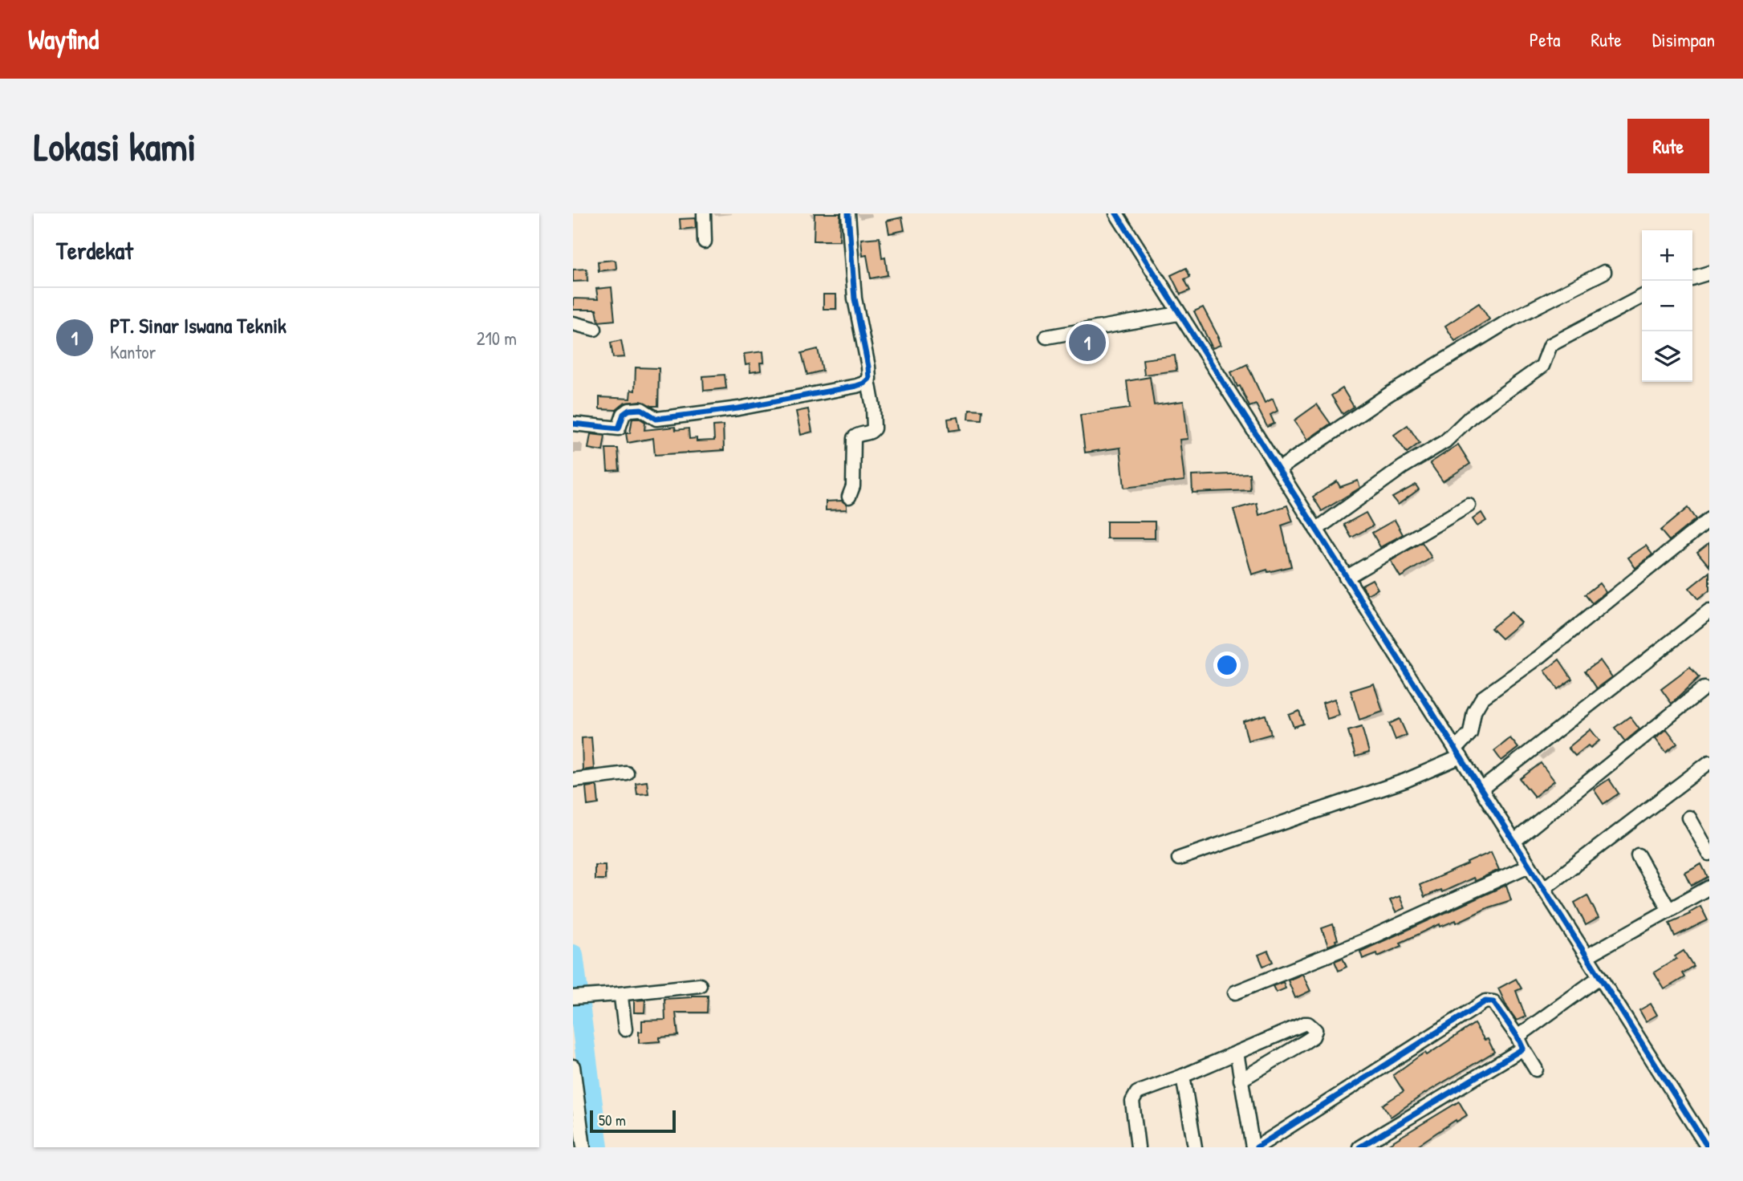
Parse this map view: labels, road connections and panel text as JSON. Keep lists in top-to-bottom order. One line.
{"scale_bar":"50 m","page":{"header":"Wayfind","nav":["Peta","Rute","Disimpan"],"buttons":"Rute","title":"Lokasi kami","heading":"Terdekat","map_buttons":["+","−"],"list":[{"mark":"1","name":"PT. Sinar Iswana Teknik","note":"Kantor","value":"210 m"}],"pins":"1","scale":"50 m"}}
